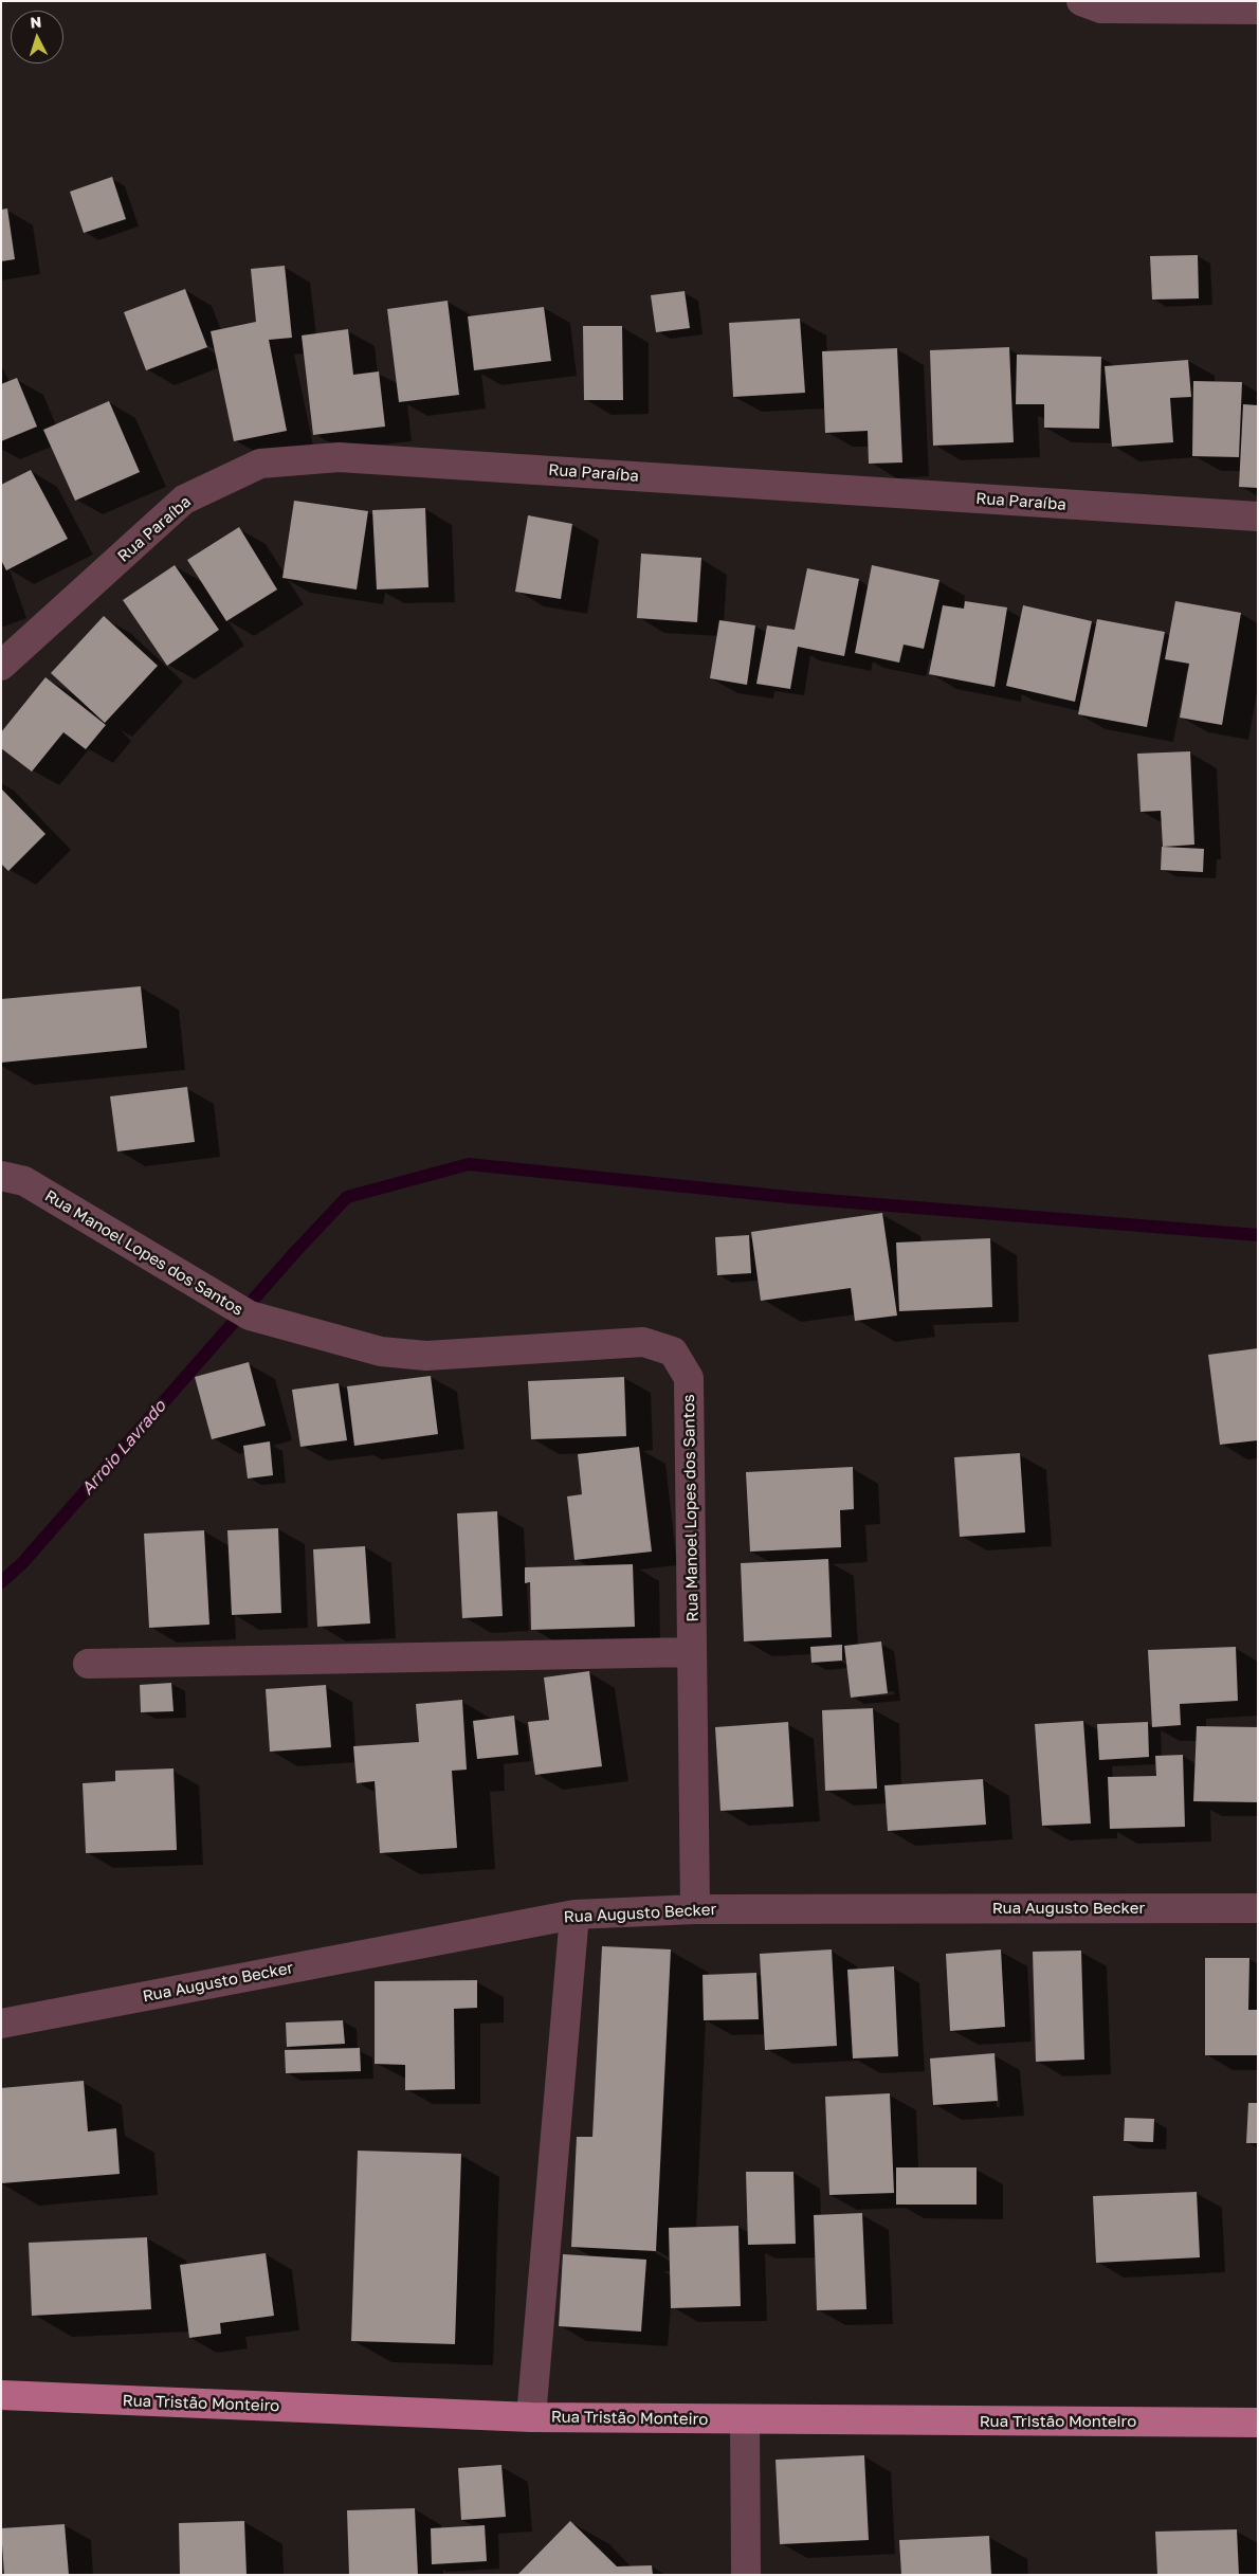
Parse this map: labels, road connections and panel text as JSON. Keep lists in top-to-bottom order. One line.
{"streets":{"main road":["Rua Tristão Monteiro"],"street":["Rua Paraíba","Rua Manoel Lopes dos Santos","Rua Augusto Becker"]},"crossings":[["Rua Manoel Lopes dos Santos","Rua Augusto Becker"]],"water":["Arroio Lavrado"],"north":"top"}
